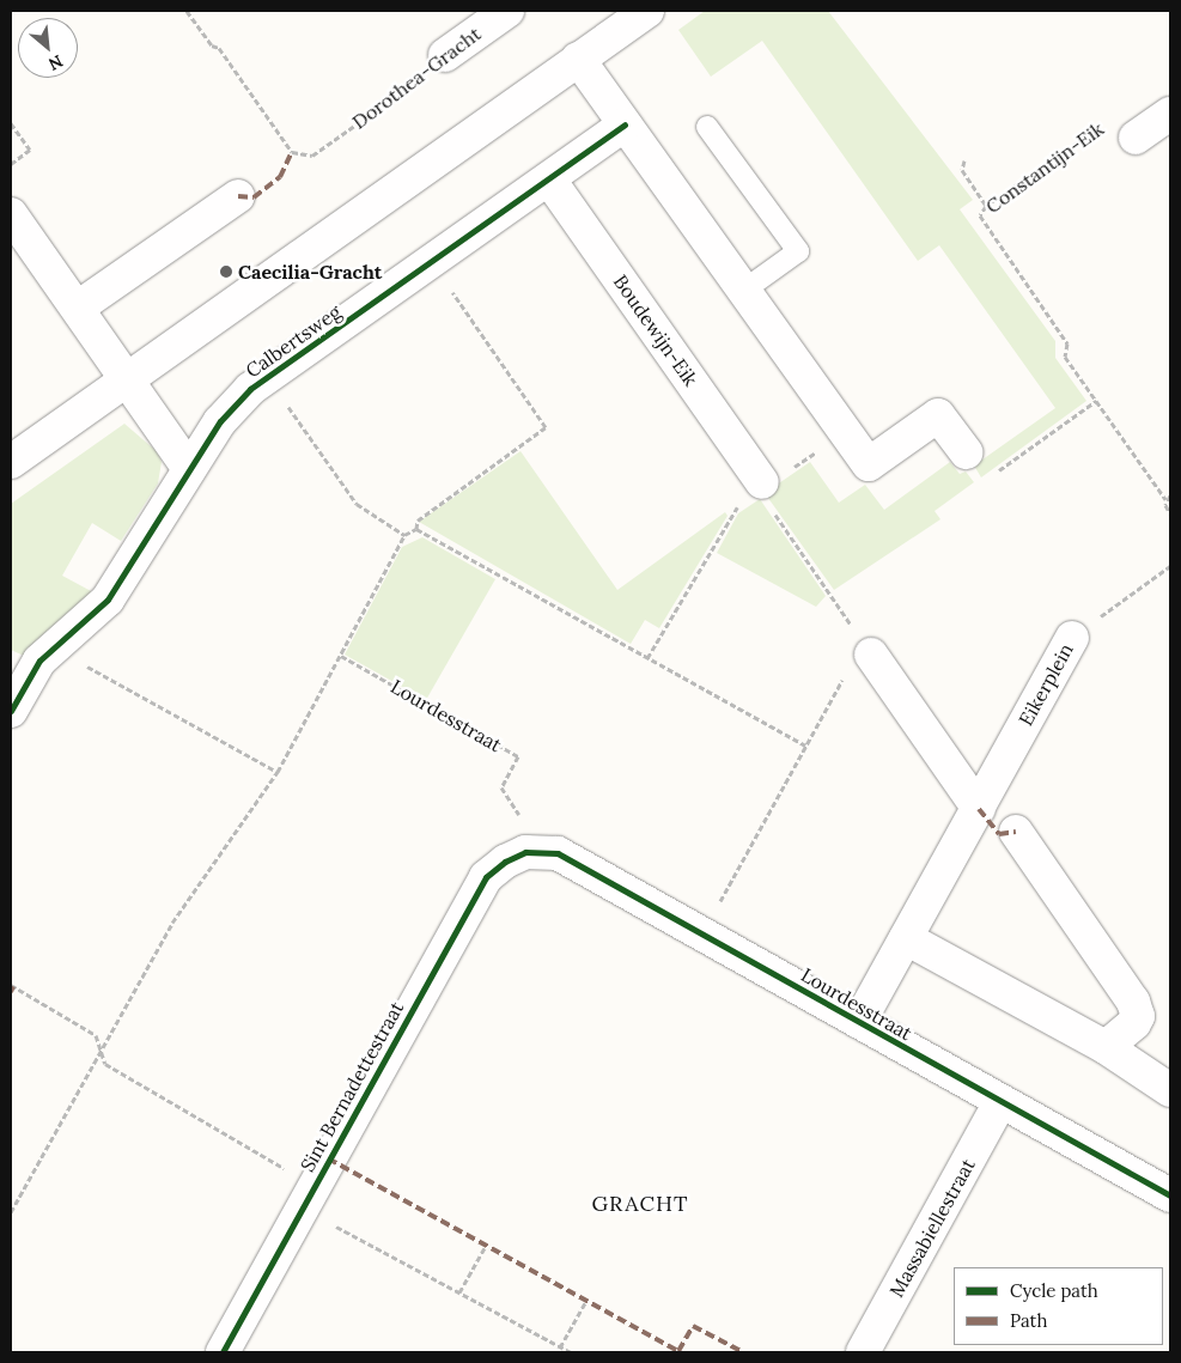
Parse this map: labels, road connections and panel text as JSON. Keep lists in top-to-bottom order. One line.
{"streets":{"street":["Dorothea-Gracht","Constantijn-Eik","Boudewijn-Eik","Calbertsweg","Eikerplein","Lourdesstraat","Sint Bernadettestraat","Massabiellestraat"]},"crossings":[["Boudewijn-Eik","Calbertsweg"],["Eikerplein","Lourdesstraat"],["Lourdesstraat","Sint Bernadettestraat"],["Lourdesstraat","Massabiellestraat"]],"districts":["GRACHT"],"places":["Caecilia-Gracht"],"legend":["Cycle path","Path"],"north":"bottom right"}
